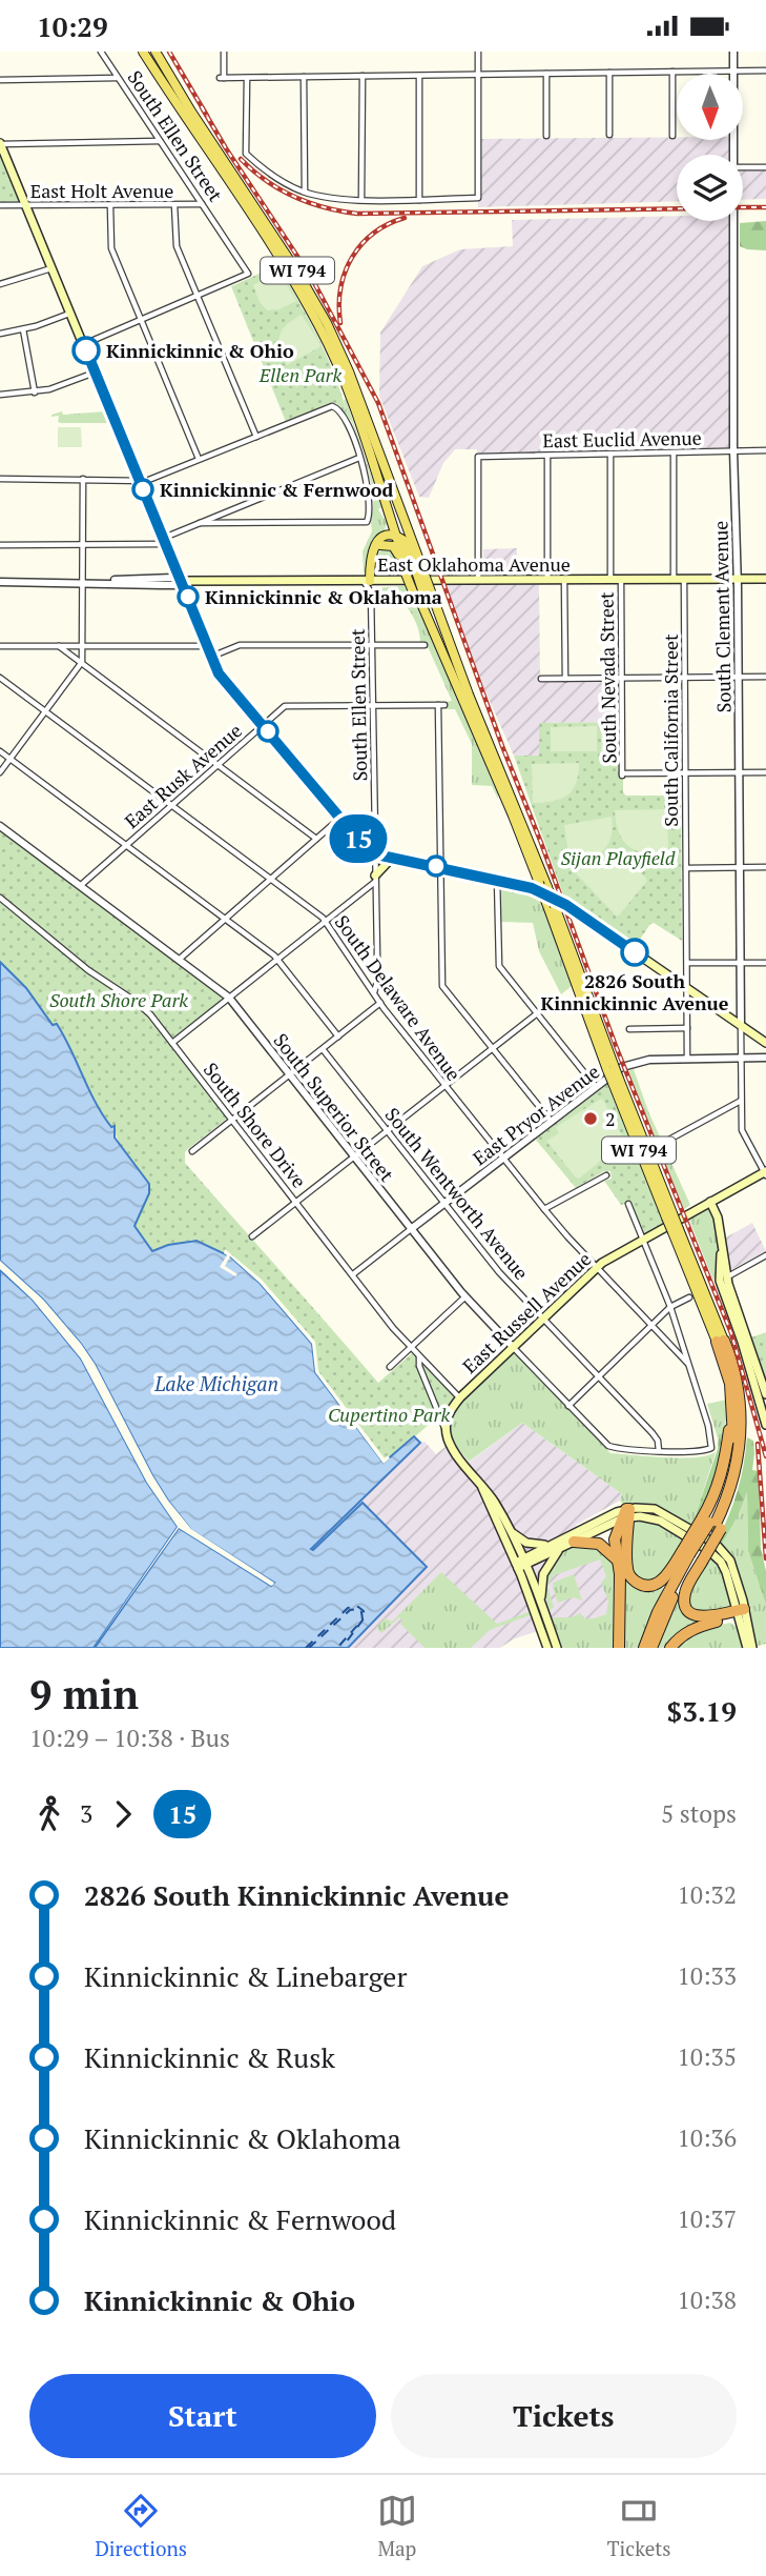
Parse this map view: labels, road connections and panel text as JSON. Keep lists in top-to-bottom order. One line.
{"streets":{"highway":["WI 794"],"main road":["East Oklahoma Avenue","East Russell Avenue"],"street":["South Ellen Street","East Holt Avenue","East Euclid Avenue","South Clement Avenue","South Nevada Street","South California Street","East Rusk Avenue","South Delaware Avenue","South Superior Street","East Pryor Avenue","South Shore Drive","South Wentworth Avenue"]},"crossings":[["South Ellen Street","East Holt Avenue"],["South Ellen Street","East Rusk Avenue"],["South Ellen Street","South Delaware Avenue"],["East Euclid Avenue","East Oklahoma Avenue"],["East Euclid Avenue","South Clement Avenue"],["East Euclid Avenue","South Nevada Street"],["East Oklahoma Avenue","South Clement Avenue"],["East Oklahoma Avenue","South Nevada Street"],["East Oklahoma Avenue","South California Street"],["South Clement Avenue","East Pryor Avenue"],["South Clement Avenue","East Russell Avenue"],["South Nevada Street","South California Street"],["South California Street","East Pryor Avenue"],["East Rusk Avenue","South Delaware Avenue"],["East Rusk Avenue","South Superior Street"],["South Delaware Avenue","East Pryor Avenue"],["South Delaware Avenue","East Russell Avenue"],["South Superior Street","East Pryor Avenue"],["South Superior Street","South Wentworth Avenue"],["South Superior Street","East Russell Avenue"],["East Pryor Avenue","South Shore Drive"],["East Pryor Avenue","South Wentworth Avenue"],["South Shore Drive","East Russell Avenue"],["South Wentworth Avenue","East Russell Avenue"]],"water":["Lake Michigan"],"parks":["Ellen Park","Sijan Playfield","South Shore Park","Cupertino Park"],"places":["Kinnickinnic & Ohio","Kinnickinnic & Fernwood","Kinnickinnic & Oklahoma","2826 South Kinnickinnic Avenue","2"],"lines":["bus line 15"],"north":"bottom","page":{"status":"10:29","on_map":"15","heading":["9 min","10:29 – 10:38 · Bus","$3.19"],"legs":["3","15","5 stops"],"list":[{"name":"2826 South Kinnickinnic Avenue","value":"10:32"},{"name":"Kinnickinnic & Linebarger","value":"10:33"},{"name":"Kinnickinnic & Rusk","value":"10:35"},{"name":"Kinnickinnic & Oklahoma","value":"10:36"},{"name":"Kinnickinnic & Fernwood","value":"10:37"},{"name":"Kinnickinnic & Ohio","value":"10:38"}],"buttons":["Start","Tickets"],"tabs":["Directions","Map","Tickets"]}}
